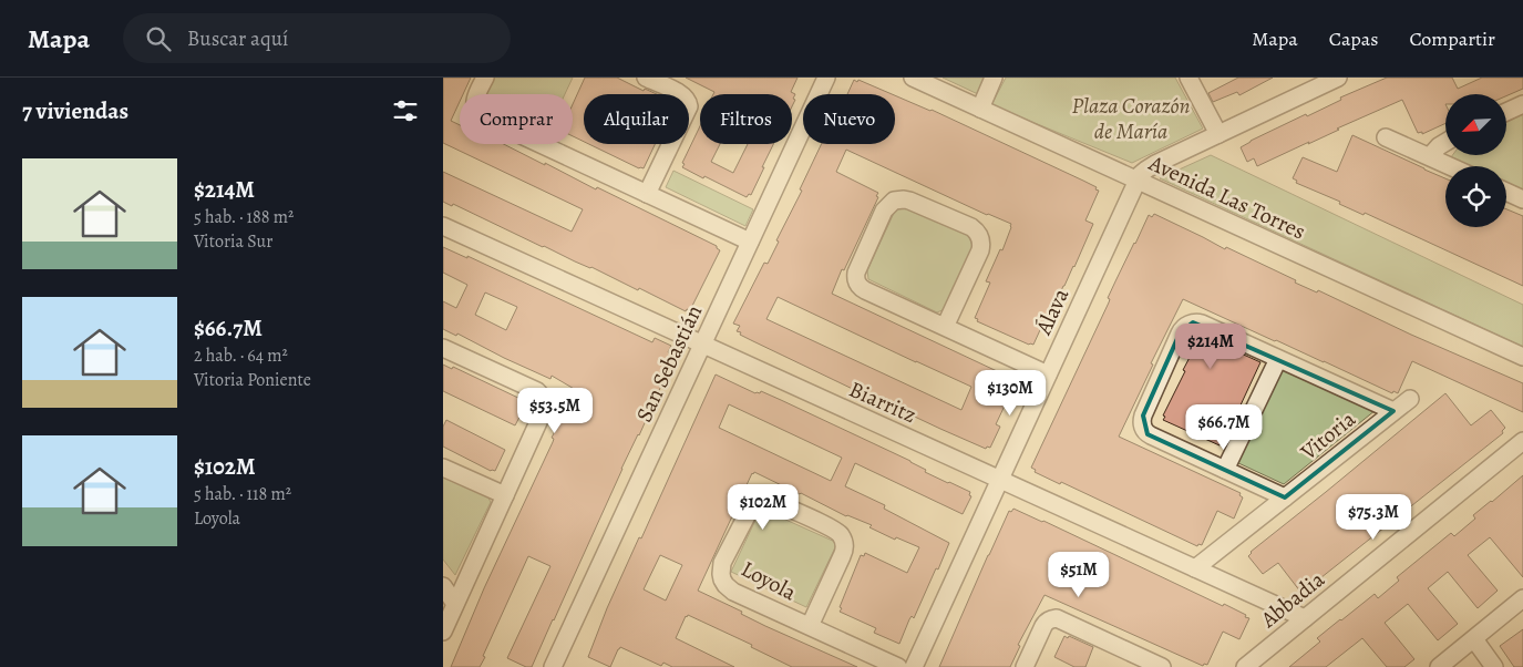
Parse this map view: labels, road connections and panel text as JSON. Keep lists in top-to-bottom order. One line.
{"streets":{"street":["Avenida Las Torres","Álava","San Sebastián","Biarritz","Vitoria","Loyola","Abbadia"]},"crossings":[["Avenida Las Torres","Álava"],["Álava","Biarritz"],["San Sebastián","Biarritz"],["Biarritz","Vitoria"],["Biarritz","Abbadia"]],"parks":["Plaza Corazón de María"],"north":"bottom left","page":{"header":"Mapa","search":"Buscar aquí","nav":["Mapa","Capas","Compartir"],"heading":"7 viviendas","chip":["Comprar","Alquilar","Filtros","Nuevo"],"list":[{"name":"$214M","note":"5 hab. · 188 m² · Vitoria Sur"},{"name":"$66.7M","note":"2 hab. · 64 m² · Vitoria Poniente"},{"name":"$102M","note":"5 hab. · 118 m² · Loyola"}],"price":["$214M","$130M","$53.5M","$66.7M","$102M","$75.3M","$51M"]}}
